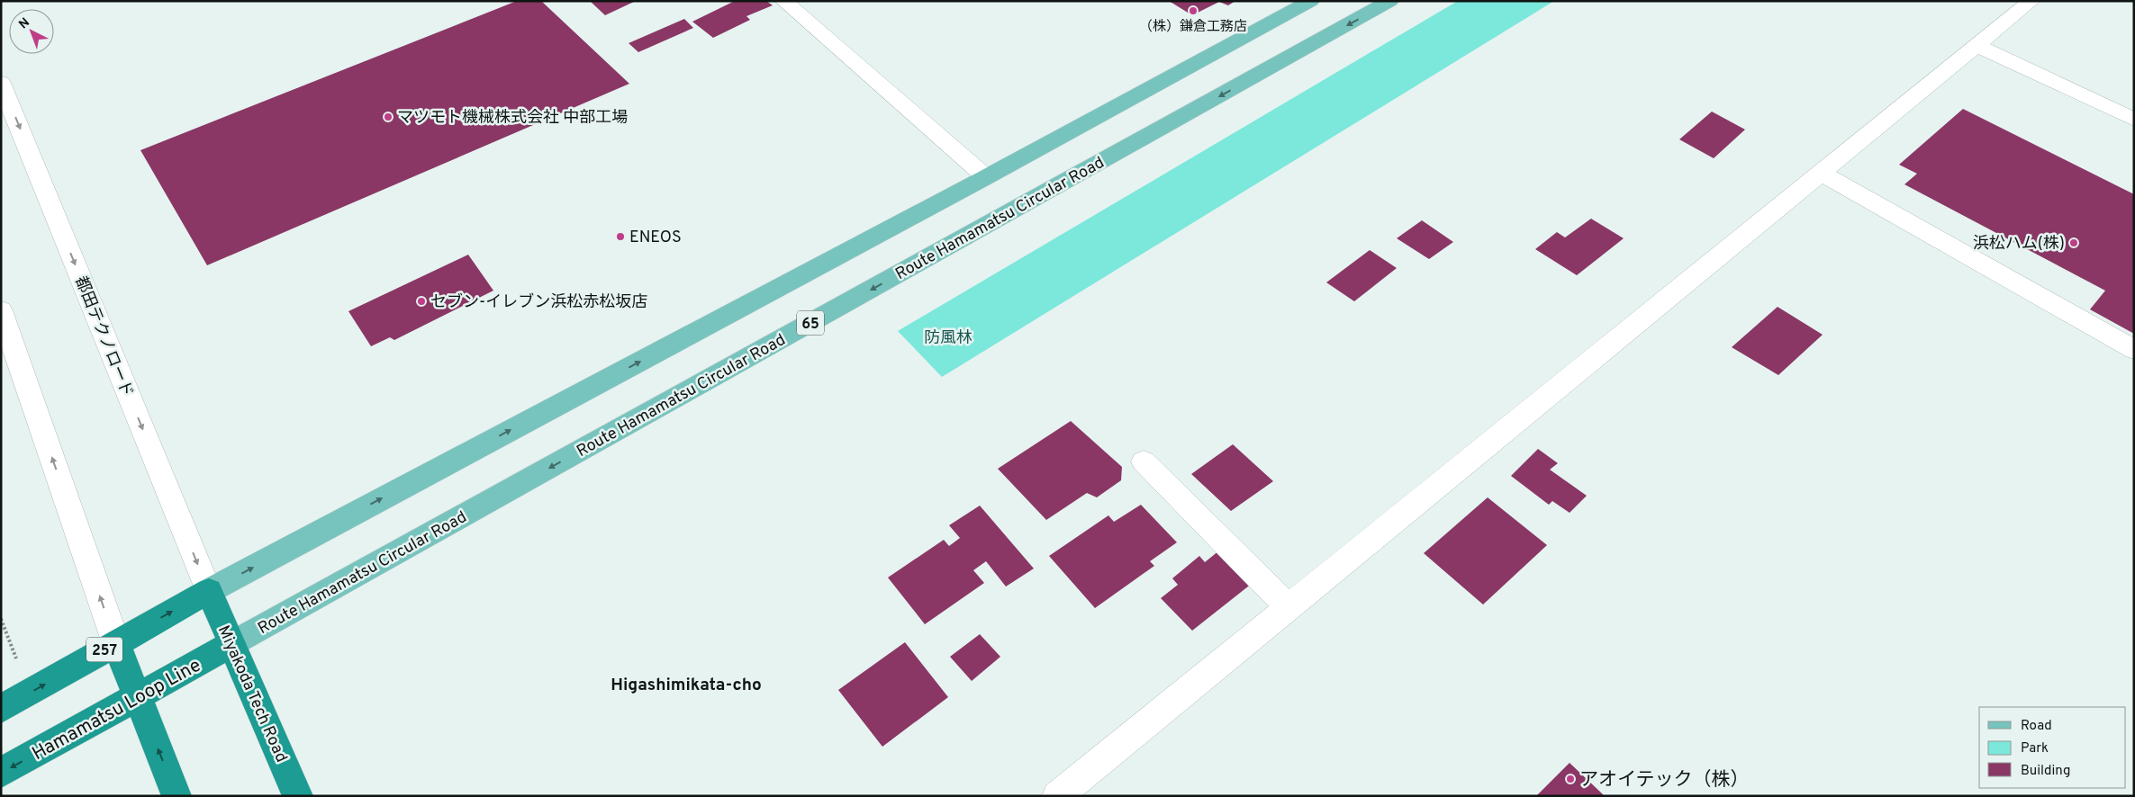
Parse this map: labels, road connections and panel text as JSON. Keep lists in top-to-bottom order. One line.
{"streets":{"highway":["257","Miyakoda Tech Road","Hamamatsu Loop Line"],"main road":["Route Hamamatsu Circular Road","65"],"street":["都田テクノロード"]},"crossings":[["Route Hamamatsu Circular Road","Miyakoda Tech Road"],["Route Hamamatsu Circular Road","Hamamatsu Loop Line"],["都田テクノロード","257"],["都田テクノロード","Miyakoda Tech Road"],["257","Miyakoda Tech Road"],["257","Hamamatsu Loop Line"],["Miyakoda Tech Road","Hamamatsu Loop Line"]],"districts":["Higashimikata-cho"],"parks":["防風林"],"places":["（株）鎌倉工務店","マツモト機械株式会社 中部工場","ENEOS","浜松ハム(株)","セブン-イレブン浜松赤松坂店","アオイテック（株）"],"legend":["Road","Park","Building"],"north":"top left"}
